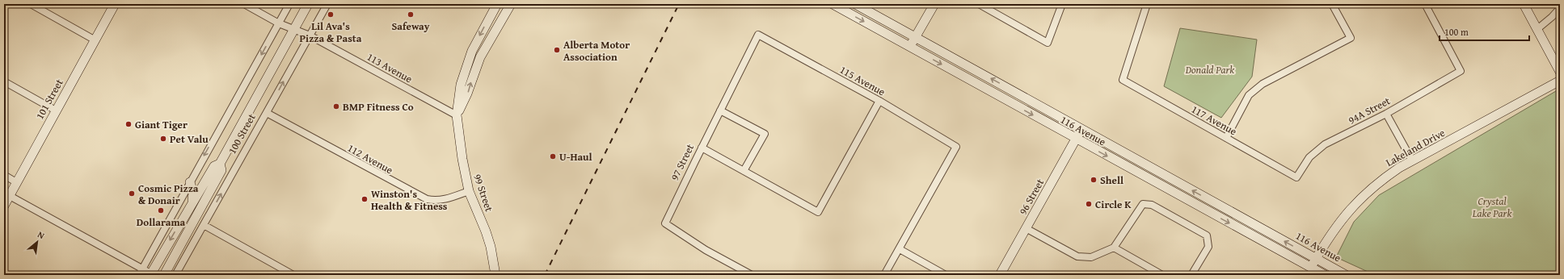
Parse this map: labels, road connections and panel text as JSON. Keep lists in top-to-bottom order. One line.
{"streets":{"main road":["101 Street","116 Avenue","100 Street","Lakeland Drive","99 Street","96 Street"],"street":["113 Avenue","115 Avenue","94A Street","117 Avenue","112 Avenue","97 Street"]},"crossings":[["113 Avenue","100 Street"],["113 Avenue","99 Street"],["115 Avenue","97 Street"],["94A Street","117 Avenue"],["116 Avenue","Lakeland Drive"],["116 Avenue","96 Street"],["100 Street","112 Avenue"],["112 Avenue","99 Street"]],"parks":["Donald Park","Crystal Lake Park"],"places":["Lil Ava's Pizza & Pasta","Safeway","Alberta Motor Association","BMP Fitness Co","Giant Tiger","Pet Valu","U-Haul","Shell","Cosmic Pizza & Donair","Winston's Health & Fitness","Circle K","Dollarama"],"scale_bar":"100 m","north":"top right"}
